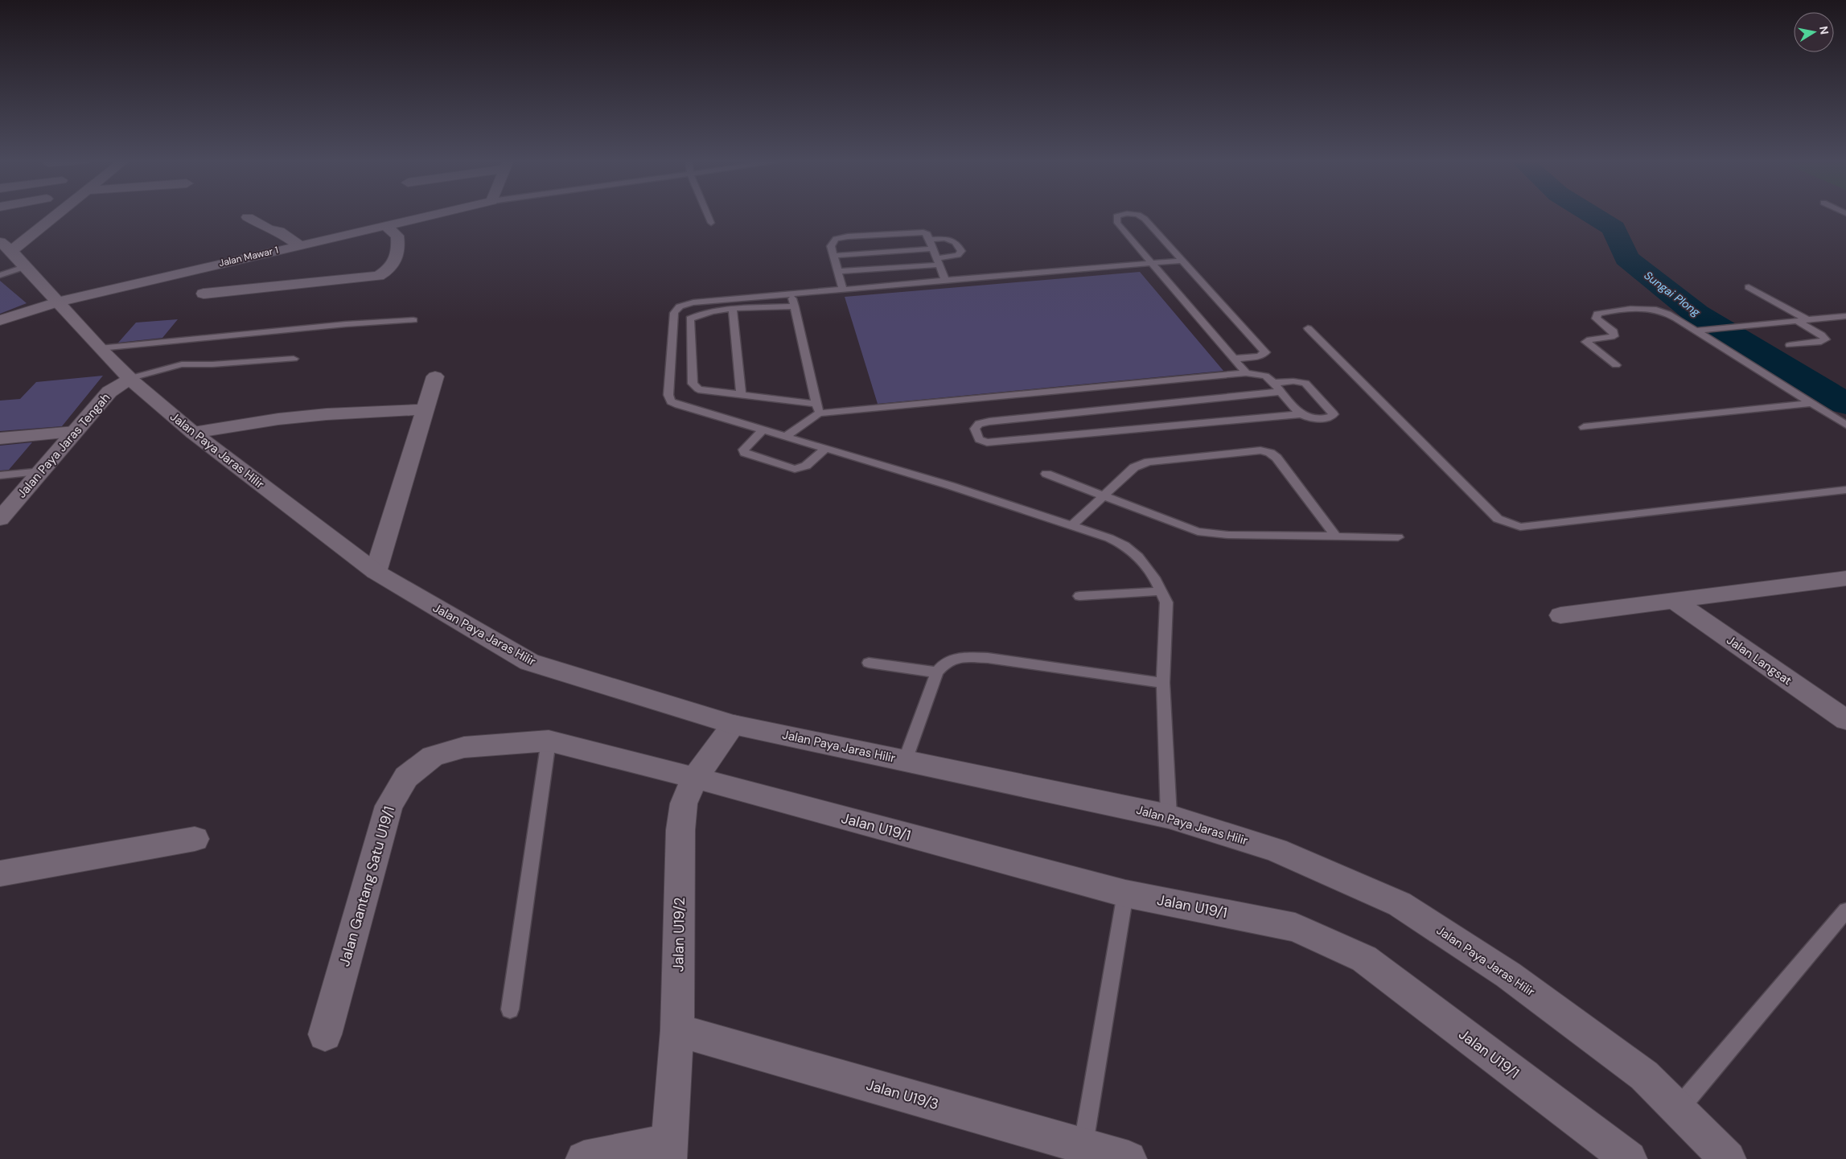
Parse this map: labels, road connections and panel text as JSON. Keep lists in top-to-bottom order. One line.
{"streets":{"street":["Jalan Mawar 1","Jalan Paya Jaras Tengah","Jalan Paya Jaras Hilir","Jalan Langsat","Jalan U19/1","Jalan Gantang Satu U19/1","Jalan U19/2","Jalan U19/3"]},"crossings":[["Jalan Mawar 1","Jalan Paya Jaras Hilir"],["Jalan Paya Jaras Tengah","Jalan Paya Jaras Hilir"],["Jalan Paya Jaras Hilir","Jalan U19/2"],["Jalan U19/1","Jalan Gantang Satu U19/1"],["Jalan U19/1","Jalan U19/2"],["Jalan Gantang Satu U19/1","Jalan U19/2"],["Jalan U19/2","Jalan U19/3"]],"water":["Sungai Plong"],"north":"right"}
